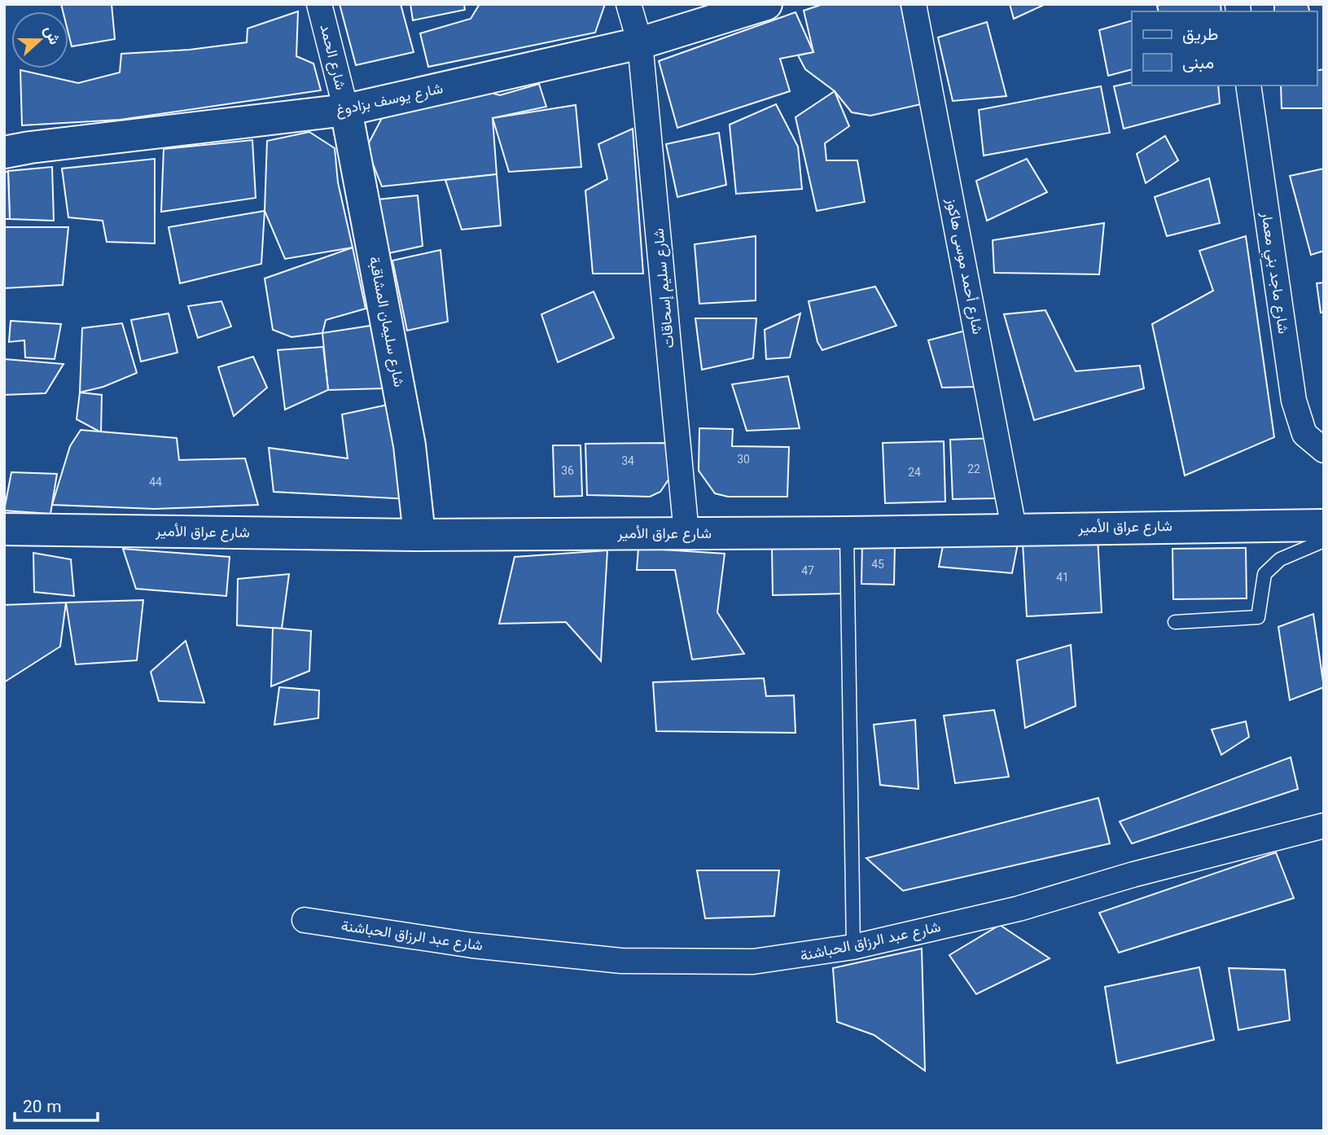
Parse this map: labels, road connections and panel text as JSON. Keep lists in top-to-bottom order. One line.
{"streets":{"main road":["شارع يوسف بزادوغ","شارع سليمان المشاقبة","شارع عراق الأمير"],"street":["شارع الحمد","شارع أحمد موسى هاكوز","شارع ماجد بني معمار","شارع سليم إسحاقات","شارع عبد الرزاق الحباشنة"]},"crossings":[["شارع الحمد","شارع يوسف بزادوغ"],["شارع الحمد","شارع سليمان المشاقبة"],["شارع يوسف بزادوغ","شارع سليم إسحاقات"],["شارع يوسف بزادوغ","شارع سليمان المشاقبة"],["شارع أحمد موسى هاكوز","شارع عراق الأمير"],["شارع سليم إسحاقات","شارع عراق الأمير"],["شارع سليمان المشاقبة","شارع عراق الأمير"]],"house_numbers":["30","34","22","36","24","44","45","47","41"],"legend":["طريق","مبنى"],"scale_bar":"20 m","north":"right"}
